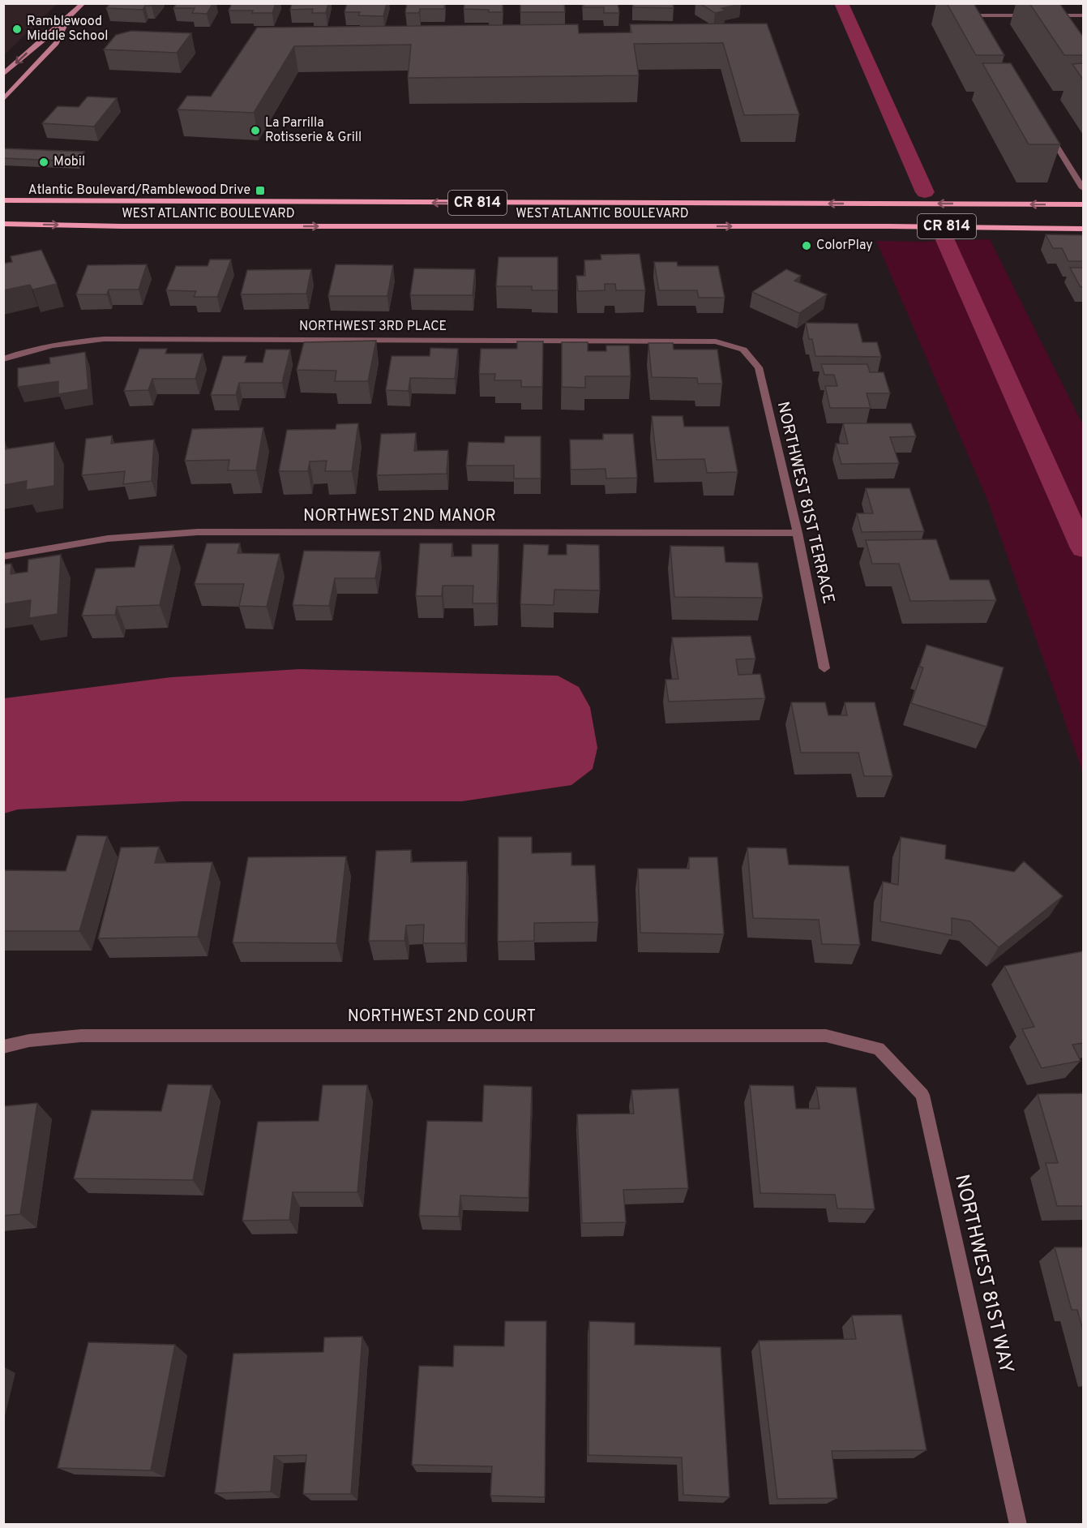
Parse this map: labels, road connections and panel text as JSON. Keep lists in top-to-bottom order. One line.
{"streets":{"main road":["CR 814","WEST ATLANTIC BOULEVARD"],"street":["NORTHWEST 3RD PLACE","NORTHWEST 81ST TERRACE","NORTHWEST 2ND MANOR","NORTHWEST 2ND COURT","NORTHWEST 81ST WAY"]},"crossings":[["NORTHWEST 3RD PLACE","NORTHWEST 81ST TERRACE"],["NORTHWEST 81ST TERRACE","NORTHWEST 2ND MANOR"],["NORTHWEST 2ND COURT","NORTHWEST 81ST WAY"]],"places":{"other":["Ramblewood Middle School","La Parrilla Rotisserie & Grill","Mobil","ColorPlay"],"transit":["Atlantic Boulevard/Ramblewood Drive"]}}
